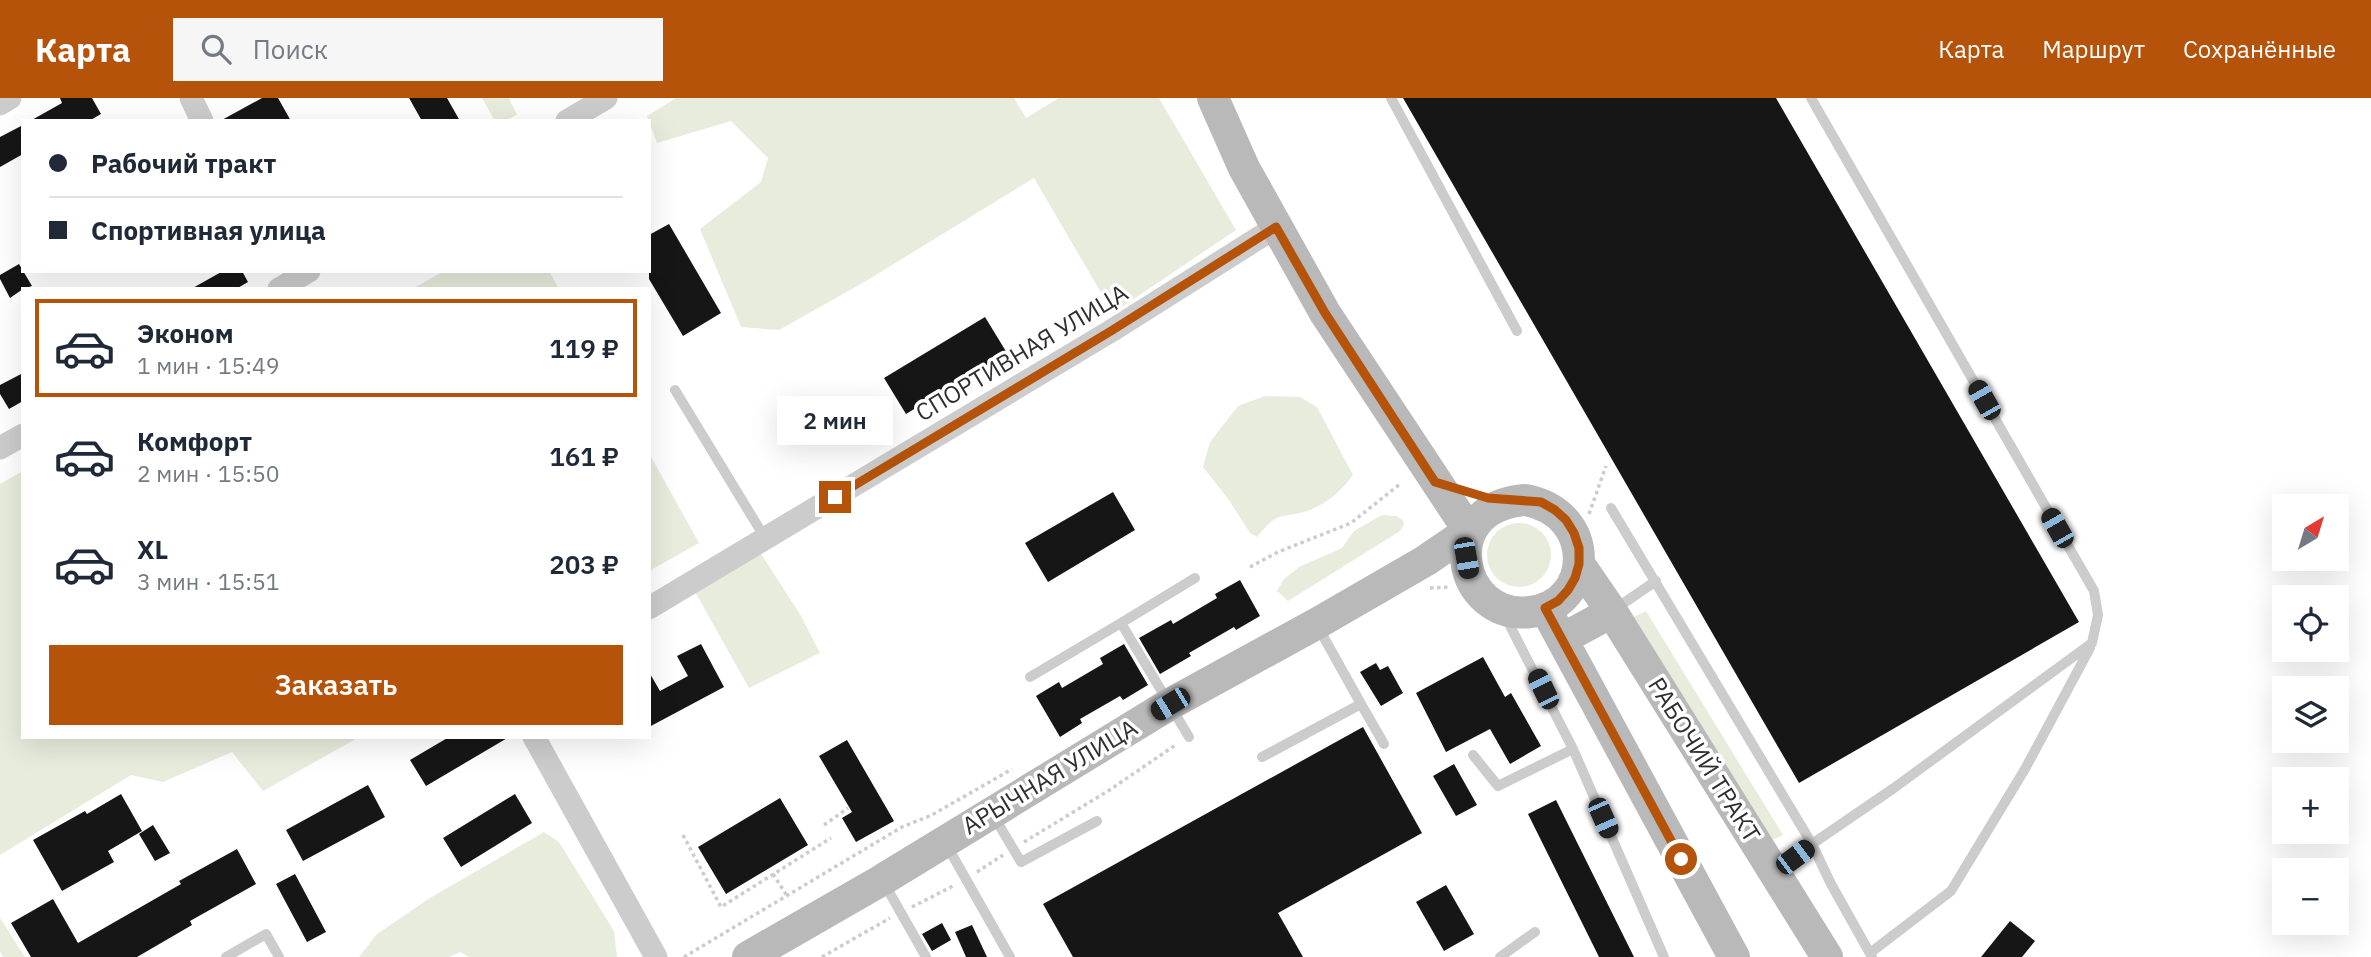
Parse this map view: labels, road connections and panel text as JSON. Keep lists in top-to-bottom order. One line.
{"streets":{"main road":["РАБОЧИЙ ТРАКТ","АРЫЧНАЯ УЛИЦА"],"street":["СПОРТИВНАЯ УЛИЦА"]},"crossings":[["РАБОЧИЙ ТРАКТ","АРЫЧНАЯ УЛИЦА"]],"north":"top right","page":{"header":"Карта","search":"Поиск","nav":["Карта","Маршрут","Сохранённые"],"banner":["Рабочий тракт","Спортивная улица"],"list":[{"name":"Эконом","note":"1 мин · 15:49","value":"119 ₽"},{"name":"Комфорт","note":"2 мин · 15:50","value":"161 ₽"},{"name":"XL","note":"3 мин · 15:51","value":"203 ₽"}],"bubble":"2 мин","map_buttons":["+","−"],"buttons":"Заказать"}}
